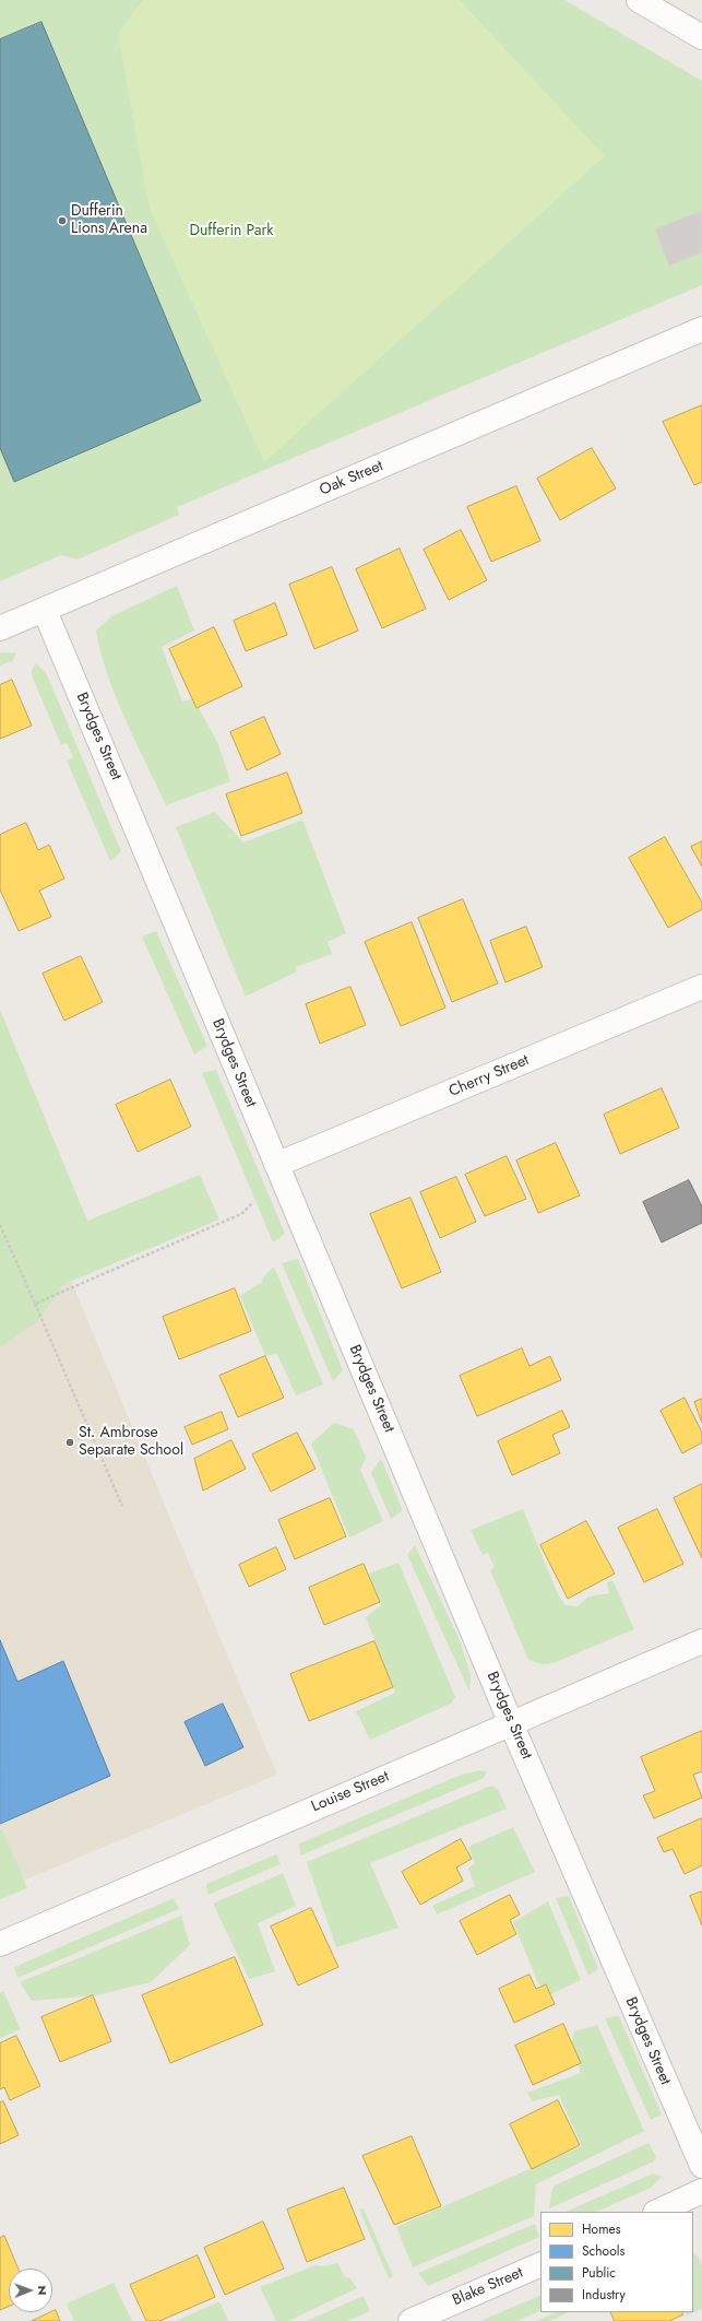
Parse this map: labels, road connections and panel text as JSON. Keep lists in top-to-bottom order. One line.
{"streets":{"street":["Oak Street","Brydges Street","Cherry Street","Louise Street","Blake Street"]},"crossings":[["Oak Street","Brydges Street"],["Brydges Street","Cherry Street"],["Brydges Street","Louise Street"]],"parks":["Dufferin Park"],"places":["Dufferin Lions Arena","St. Ambrose Separate School"],"legend":["Homes","Schools","Public","Industry"],"north":"right"}
